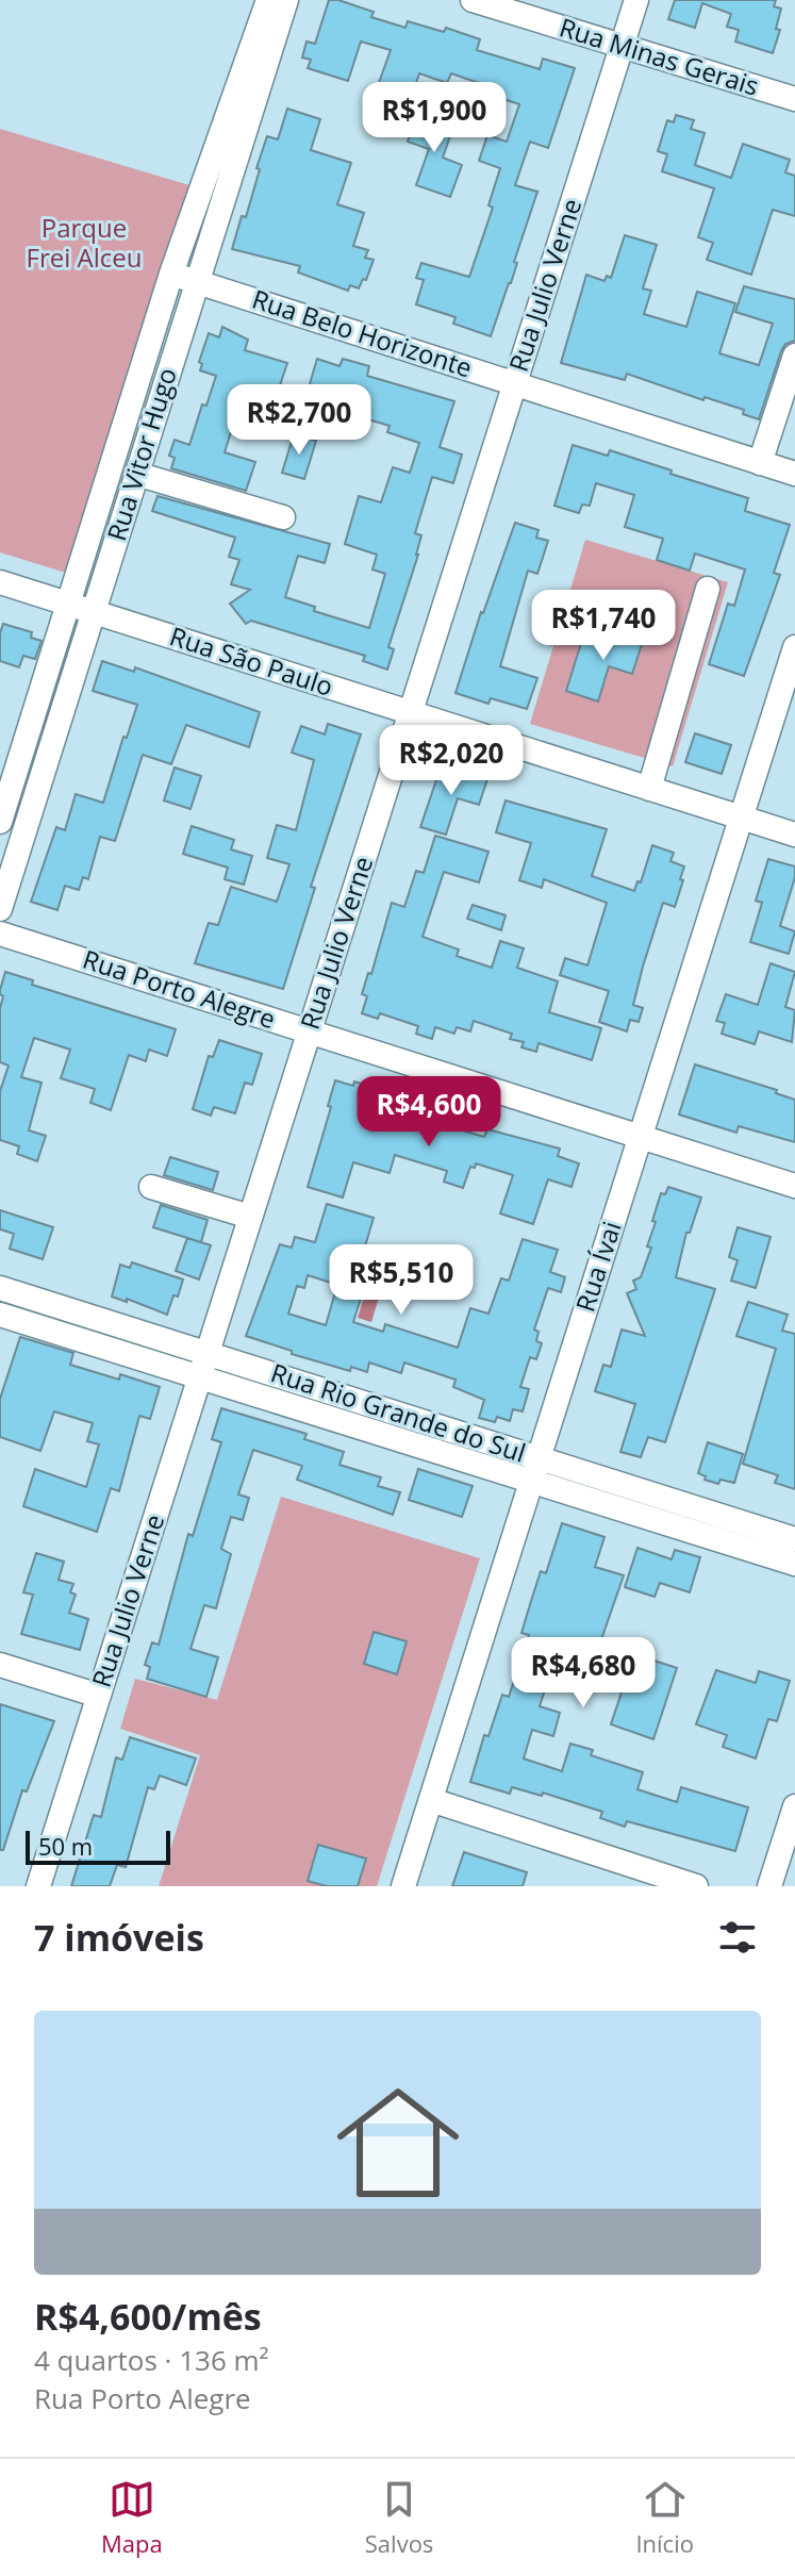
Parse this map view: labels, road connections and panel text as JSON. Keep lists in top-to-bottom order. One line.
{"streets":{"street":["Rua Minas Gerais","Rua Julio Verne","Rua Belo Horizonte","Rua Vitor Hugo","Rua São Paulo","Rua Porto Alegre","Rua Ívai","Rua Rio Grande do Sul"]},"crossings":[["Rua Minas Gerais","Rua Julio Verne"],["Rua Julio Verne","Rua Belo Horizonte"],["Rua Julio Verne","Rua São Paulo"],["Rua Julio Verne","Rua Porto Alegre"],["Rua Julio Verne","Rua Rio Grande do Sul"],["Rua Belo Horizonte","Rua Vitor Hugo"],["Rua Vitor Hugo","Rua São Paulo"],["Rua São Paulo","Rua Ívai"],["Rua Porto Alegre","Rua Ívai"],["Rua Ívai","Rua Rio Grande do Sul"]],"parks":["Parque Frei Alceu"],"scale_bar":"50 m","page":{"price":["R$1,900","R$2,700","R$1,740","R$2,020","R$4,600","R$5,510","R$4,680"],"scale":"50 m","heading":"7 imóveis","list":[{"name":"R$4,600/mês","note":"4 quartos · 136 m² · Rua Porto Alegre"}],"tabs":["Mapa","Salvos","Início"]}}
